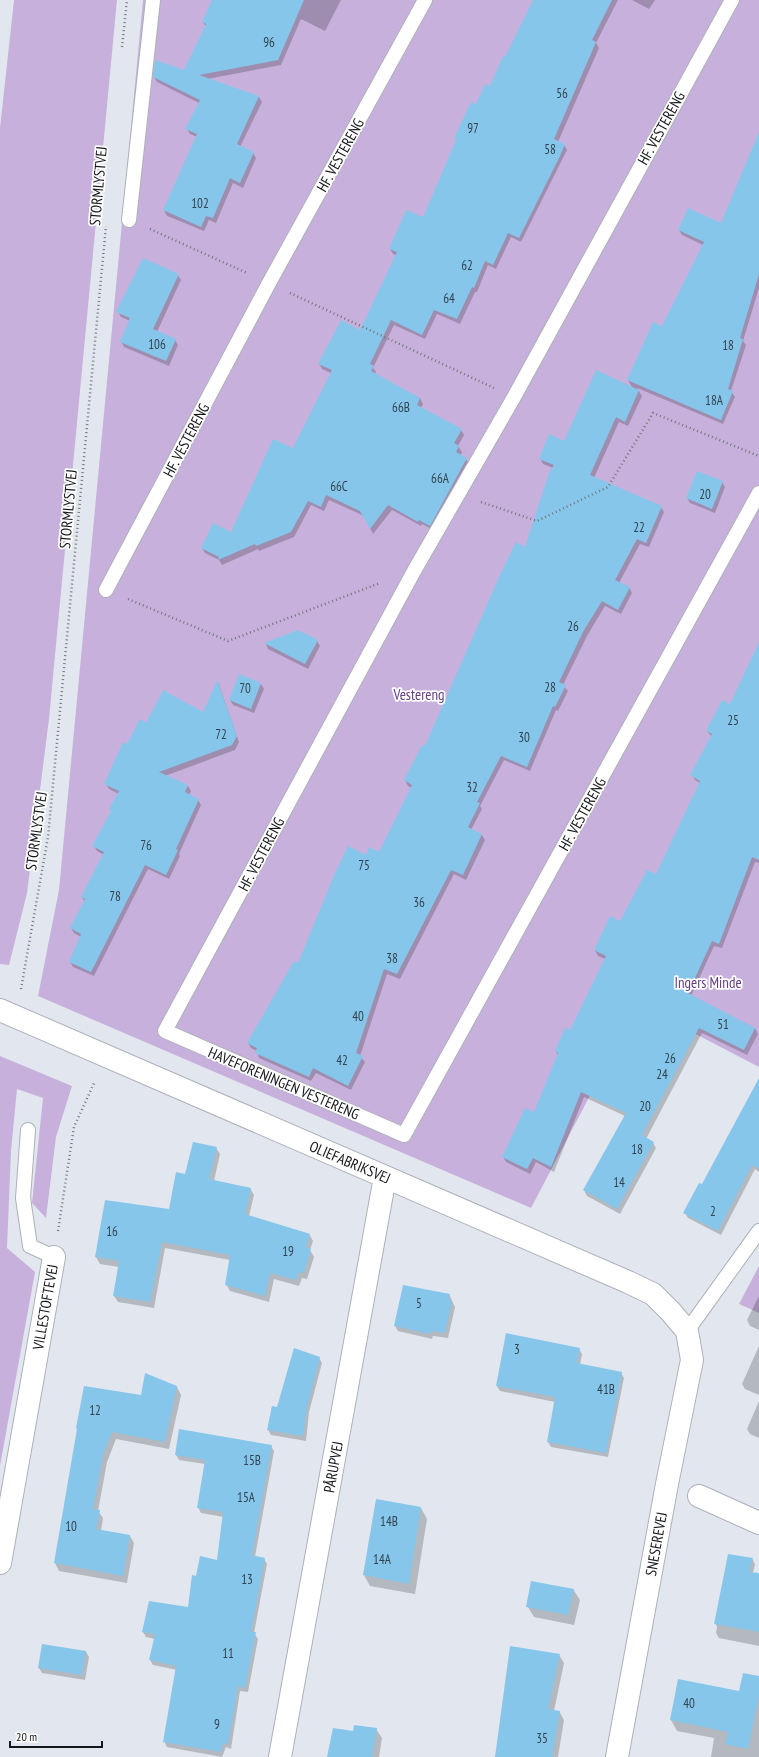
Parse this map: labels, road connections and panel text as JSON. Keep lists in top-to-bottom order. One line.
{"streets":{"street":["OLIEFABRIKSVEJ","VILLESTOFTEVEJ","PÅRUPVEJ","SNESEREVEJ"],"lane":["HF. VESTERENG","HAVEFORENINGEN VESTERENG"],"path":["STORMLYSTVEJ"]},"crossings":[["HF. VESTERENG","HAVEFORENINGEN VESTERENG"],["STORMLYSTVEJ","OLIEFABRIKSVEJ"],["OLIEFABRIKSVEJ","VILLESTOFTEVEJ"],["OLIEFABRIKSVEJ","PÅRUPVEJ"],["OLIEFABRIKSVEJ","SNESEREVEJ"]],"parks":["Vestereng","Ingers Minde"],"house_numbers":["96","56","97","58","102","62","64","106","18","18A","66B","66A","66C","20","22","26","28","70","25","72","30","32","76","75","78","36","38","40","51","26","42","24","20","18","14","2","16","19","5","3","41B","12","15B","15A","14B","10","14A","13","11","40","9","35"],"scale_bar":"20 m"}
